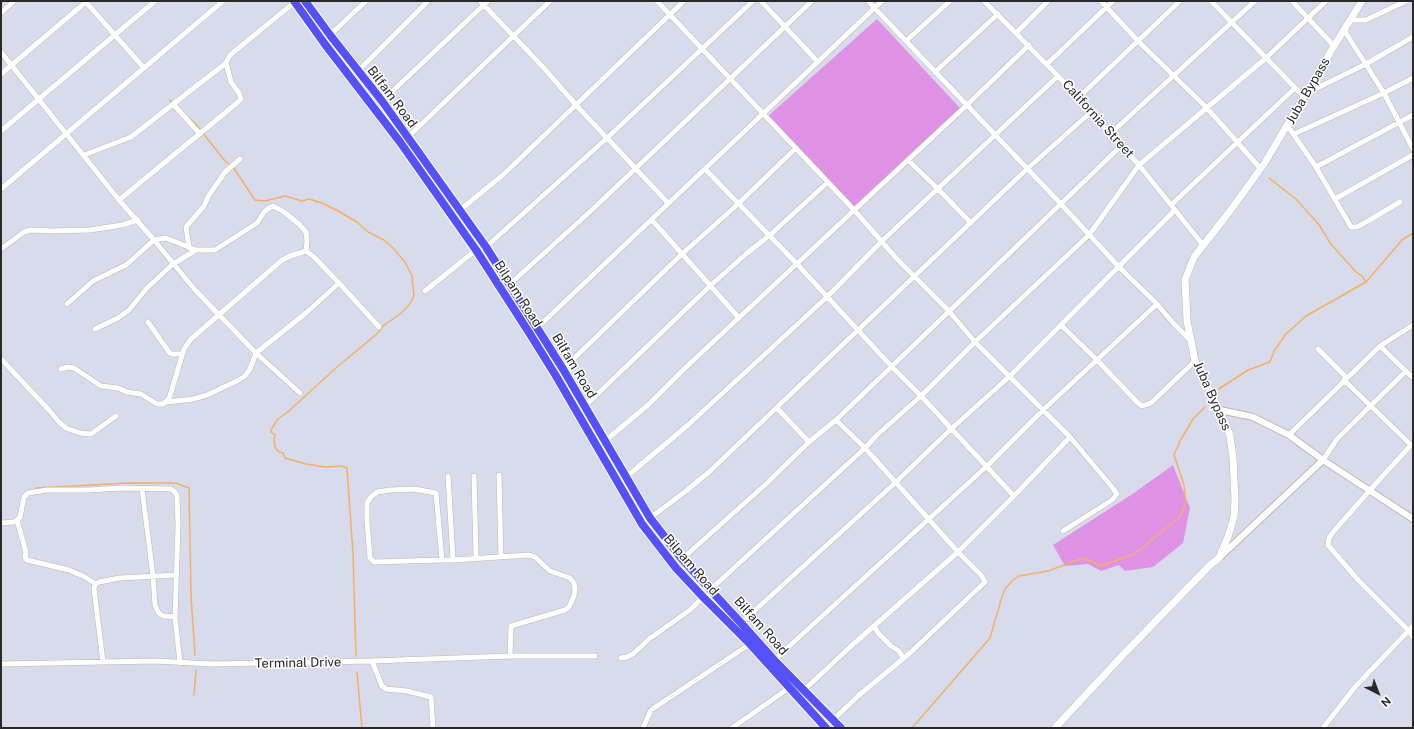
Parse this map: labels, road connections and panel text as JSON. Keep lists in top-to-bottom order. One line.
{"streets":{"main road":["Juba Bypass","Bilfam Road","Bilpam Road"],"street":["California Street","Terminal Drive"]},"crossings":[["Juba Bypass","California Street"]],"north":"bottom right"}
